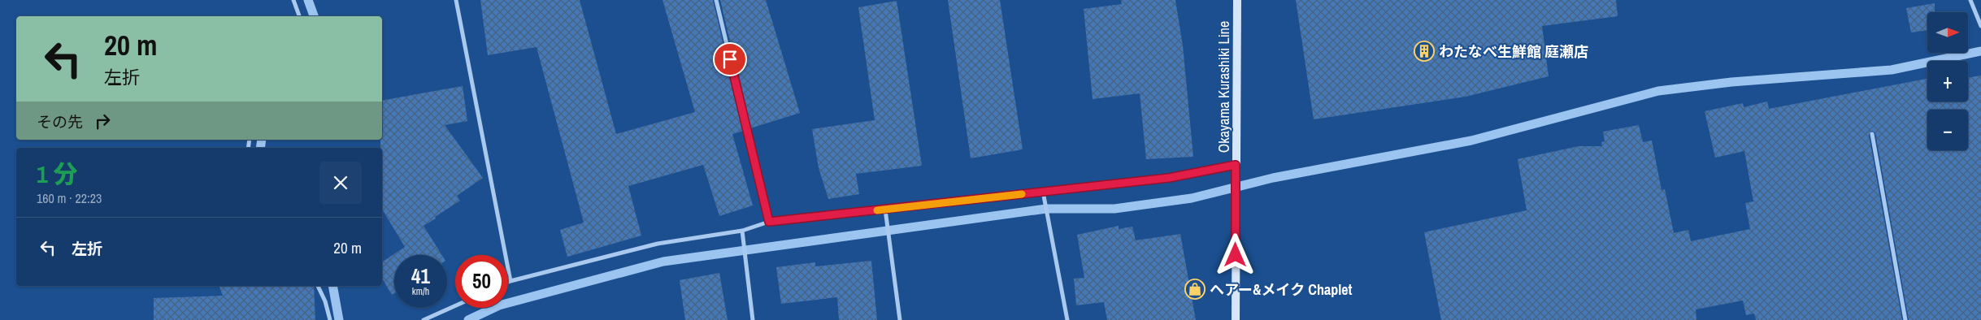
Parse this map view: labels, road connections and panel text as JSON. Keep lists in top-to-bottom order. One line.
{"streets":{"main road":["Okayama Kurashiki Line"]},"places":{"building":["わたなべ生鮮館 庭瀬店"],"shop":["ヘアー&メイク Chaplet"]},"north":"right","page":{"map_buttons":["+","−"],"turn":["20 m","左折"],"then":"その先","heading":["1 分","160 m · 22:23"],"list":[{"name":"左折","value":"20 m"}],"speed":"41 km/h","limit":"50"}}
